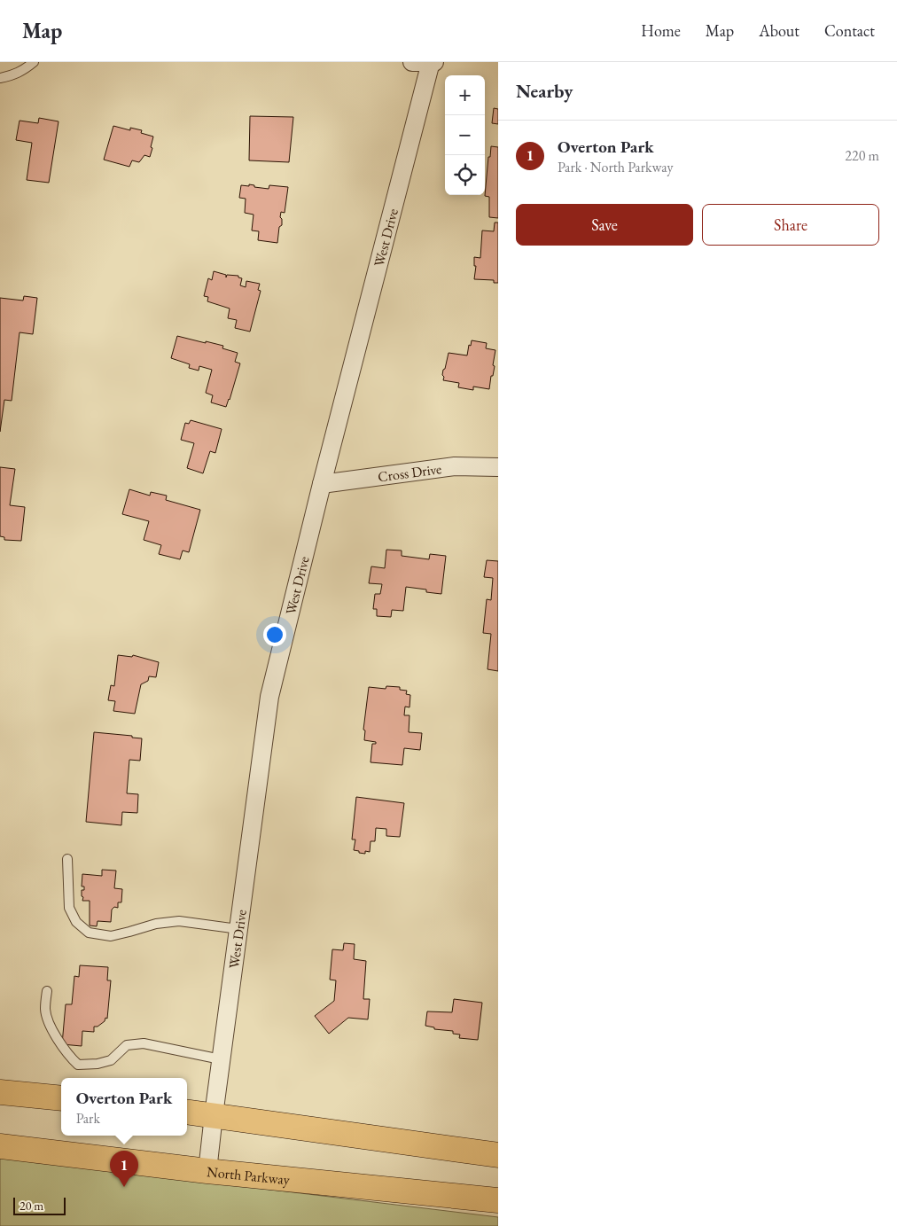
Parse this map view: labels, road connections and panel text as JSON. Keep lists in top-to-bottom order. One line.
{"streets":{"main road":["North Parkway"],"street":["West Drive","Cross Drive"]},"crossings":[["West Drive","Cross Drive"],["West Drive","North Parkway"]],"scale_bar":"20 m","page":{"header":"Map","nav":["Home","Map","About","Contact"],"heading":"Nearby","map_buttons":["+","−"],"list":[{"mark":"1","name":"Overton Park","note":"Park · North Parkway","value":"220 m"}],"buttons":["Save","Share"],"popup":["Overton Park","Park"],"pins":"1","scale":"20 m"}}
